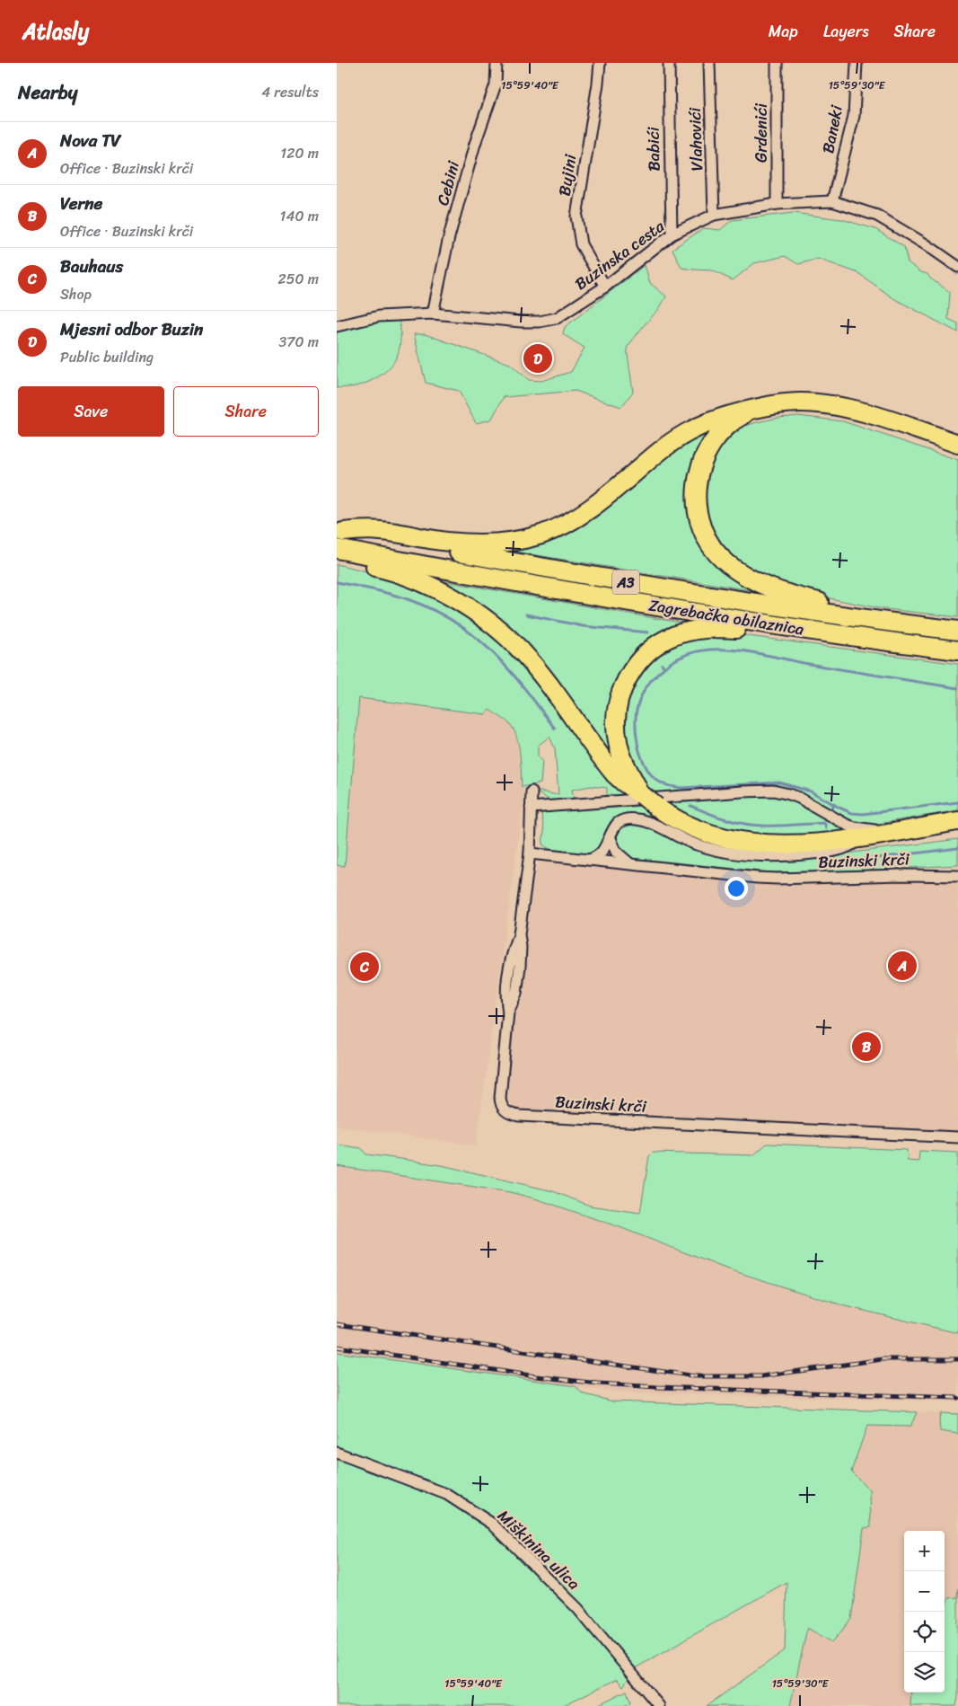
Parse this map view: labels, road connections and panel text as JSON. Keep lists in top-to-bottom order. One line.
{"streets":{"highway":["A3","Zagrebačka obilaznica"],"street":["Baneki","Grdenići","Vlahovići","Babići","Bujini","Cebini","Buzinska cesta","Buzinski krči","Miškinina ulica"]},"crossings":[["Baneki","Buzinska cesta"],["Grdenići","Buzinska cesta"],["Vlahovići","Buzinska cesta"],["Babići","Buzinska cesta"],["Bujini","Buzinska cesta"],["Cebini","Buzinska cesta"]],"page":{"header":"Atlasly","nav":["Map","Layers","Share"],"heading":["Nearby","4 results"],"list":[{"mark":"A","name":"Nova TV","note":"Office · Buzinski krči","value":"120 m"},{"mark":"B","name":"Verne","note":"Office · Buzinski krči","value":"140 m"},{"mark":"C","name":"Bauhaus","note":"Shop","value":"250 m"},{"mark":"D","name":"Mjesni odbor Buzin","note":"Public building","value":"370 m"}],"pins":["D","A","C","B"],"buttons":["Save","Share"],"map_buttons":["+","−"]},"coordinates":["15°59'40\"E","15°59'30\"E"]}
